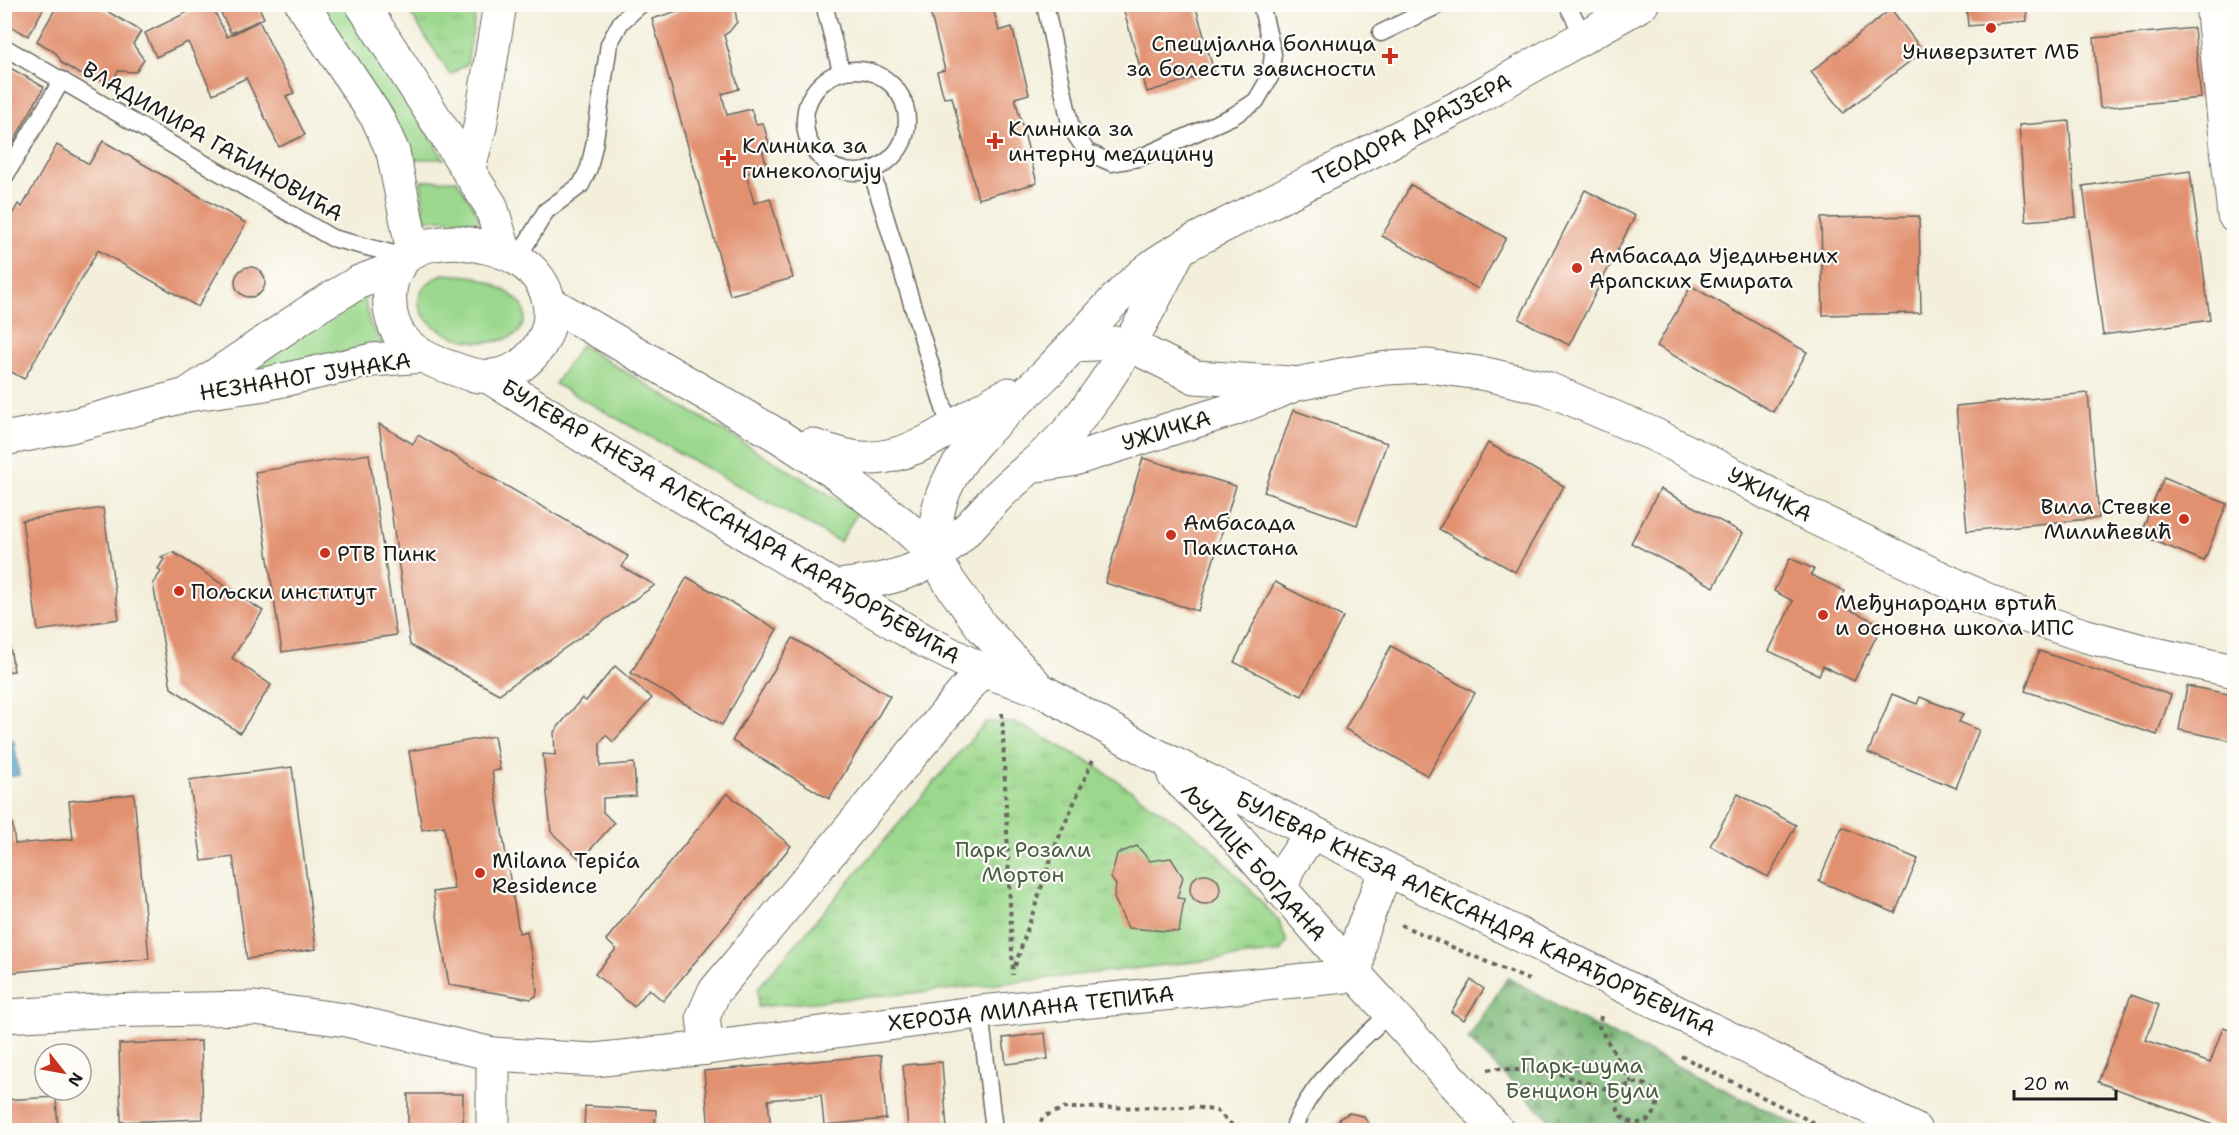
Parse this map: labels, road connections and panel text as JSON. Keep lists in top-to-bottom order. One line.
{"streets":{"main road":["ТЕОДОРА ДРАЈЗЕРА","НЕЗНАНОГ ЈУНАКА","УЖИЧКА","БУЛЕВАР КНЕЗА АЛЕКСАНДРА КАРАЂОРЂЕВИЋА","ЉУТИЦЕ БОГДАНА","ХЕРОЈА МИЛАНА ТЕПИЋА"],"lane":["ВЛАДИМИРА ГАЋИНОВИЋА"]},"crossings":[["ТЕОДОРА ДРАЈЗЕРА","УЖИЧКА"],["ТЕОДОРА ДРАЈЗЕРА","БУЛЕВАР КНЕЗА АЛЕКСАНДРА КАРАЂОРЂЕВИЋА"],["ВЛАДИМИРА ГАЋИНОВИЋА","НЕЗНАНОГ ЈУНАКА"],["ВЛАДИМИРА ГАЋИНОВИЋА","БУЛЕВАР КНЕЗА АЛЕКСАНДРА КАРАЂОРЂЕВИЋА"],["НЕЗНАНОГ ЈУНАКА","БУЛЕВАР КНЕЗА АЛЕКСАНДРА КАРАЂОРЂЕВИЋА"],["БУЛЕВАР КНЕЗА АЛЕКСАНДРА КАРАЂОРЂЕВИЋА","ЉУТИЦЕ БОГДАНА"],["ЉУТИЦЕ БОГДАНА","ХЕРОЈА МИЛАНА ТЕПИЋА"]],"parks":["Парк Розали Мортон","Парк-шума Бенцион Були"],"places":{"other":["Универзитет МБ","Амбасада Уједињених Арапских Емирата","Вила Стевке Милићевић","Амбасада Пакистана","РТВ Пинк","Пољски институт","Међународни вртић и основна школа ИПС","Milana Tepića Residence"],"health":["Специјална болница за болести зависности","Клиника за интерну медицину","Клиника за гинекологију"]},"scale_bar":"20 m","north":"bottom right"}
